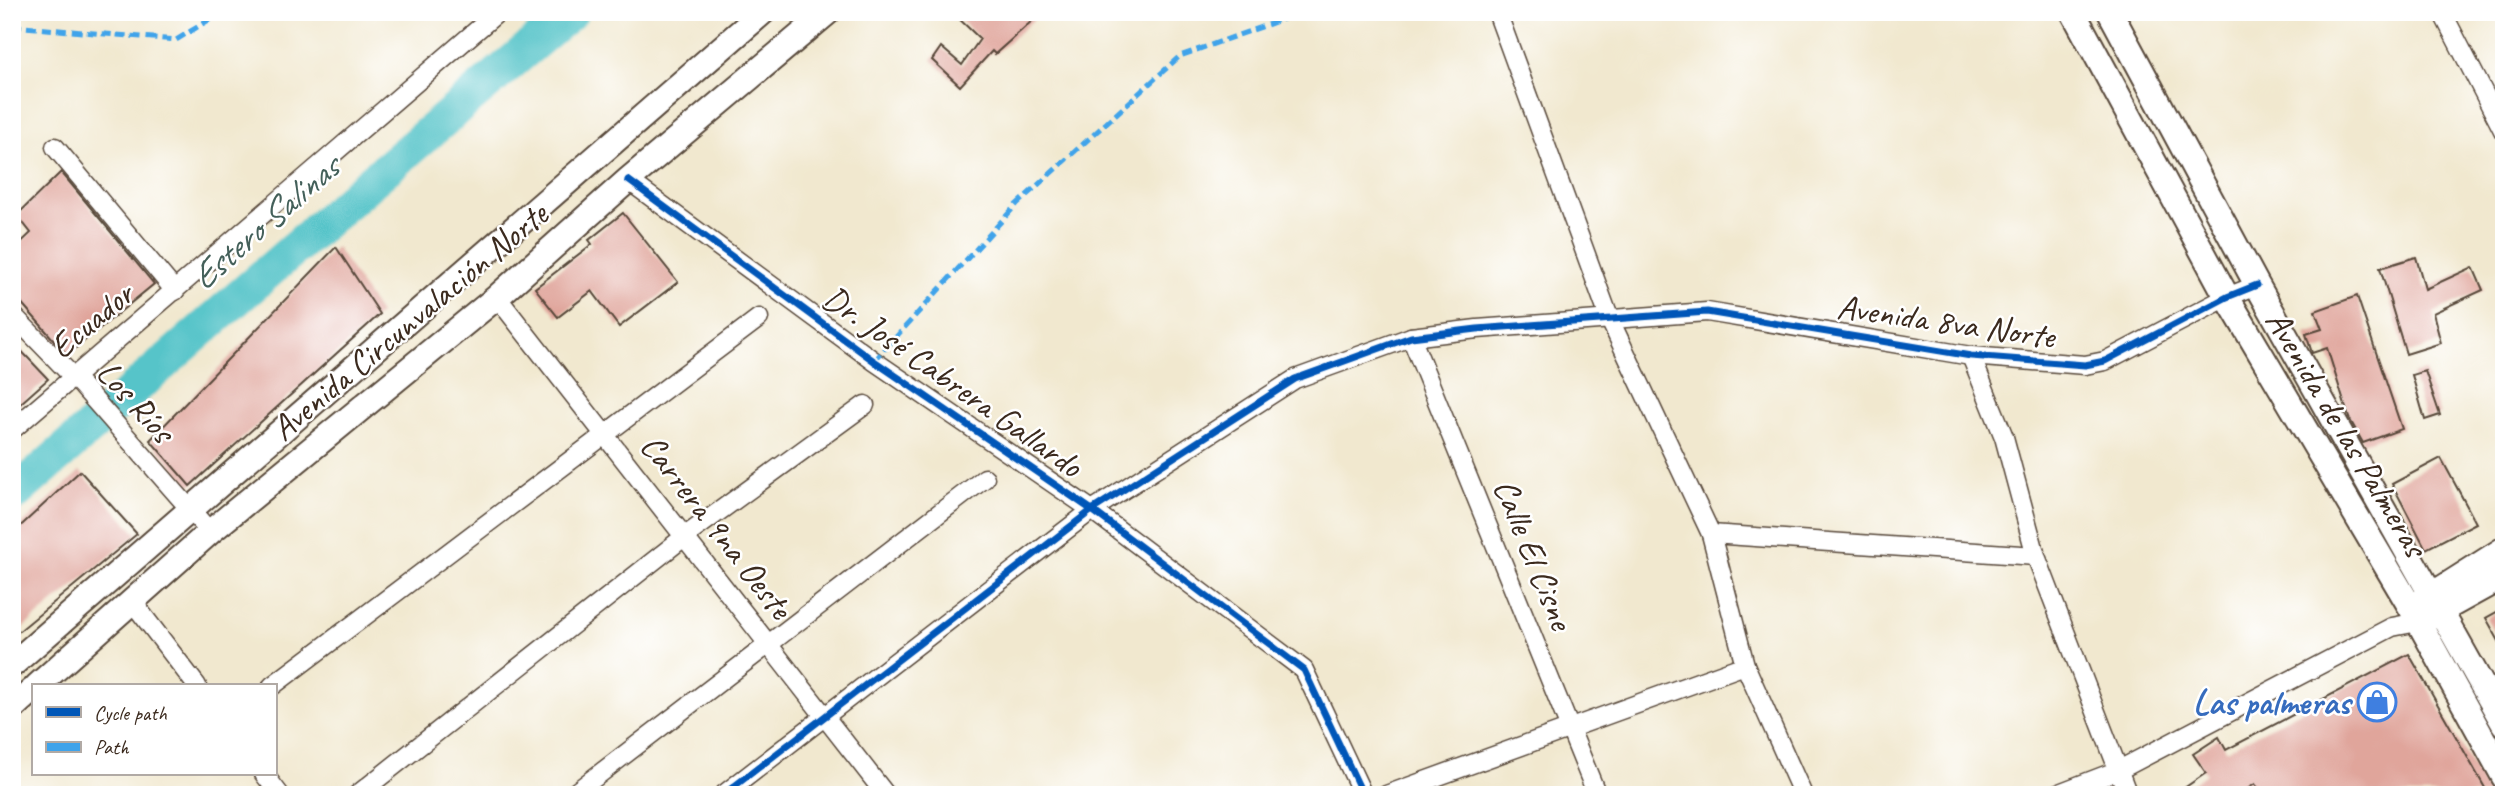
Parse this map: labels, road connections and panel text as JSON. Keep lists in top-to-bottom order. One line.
{"streets":{"main road":["Avenida Circunvalación Norte","Avenida de las Palmeras"],"street":["Ecuador","Avenida 8va Norte","Dr. José Cabrera Gallardo","Los Ríos","Carrera 9na Oeste","Calle El Cisne"]},"crossings":[["Ecuador","Los Ríos"],["Avenida Circunvalación Norte","Dr. José Cabrera Gallardo"],["Avenida Circunvalación Norte","Los Ríos"],["Avenida Circunvalación Norte","Carrera 9na Oeste"],["Avenida 8va Norte","Dr. José Cabrera Gallardo"],["Avenida 8va Norte","Avenida de las Palmeras"],["Avenida 8va Norte","Carrera 9na Oeste"],["Avenida 8va Norte","Calle El Cisne"]],"water":["Estero Salinas"],"places":{"shop":["Las palmeras"]},"legend":["Cycle path","Path"]}
